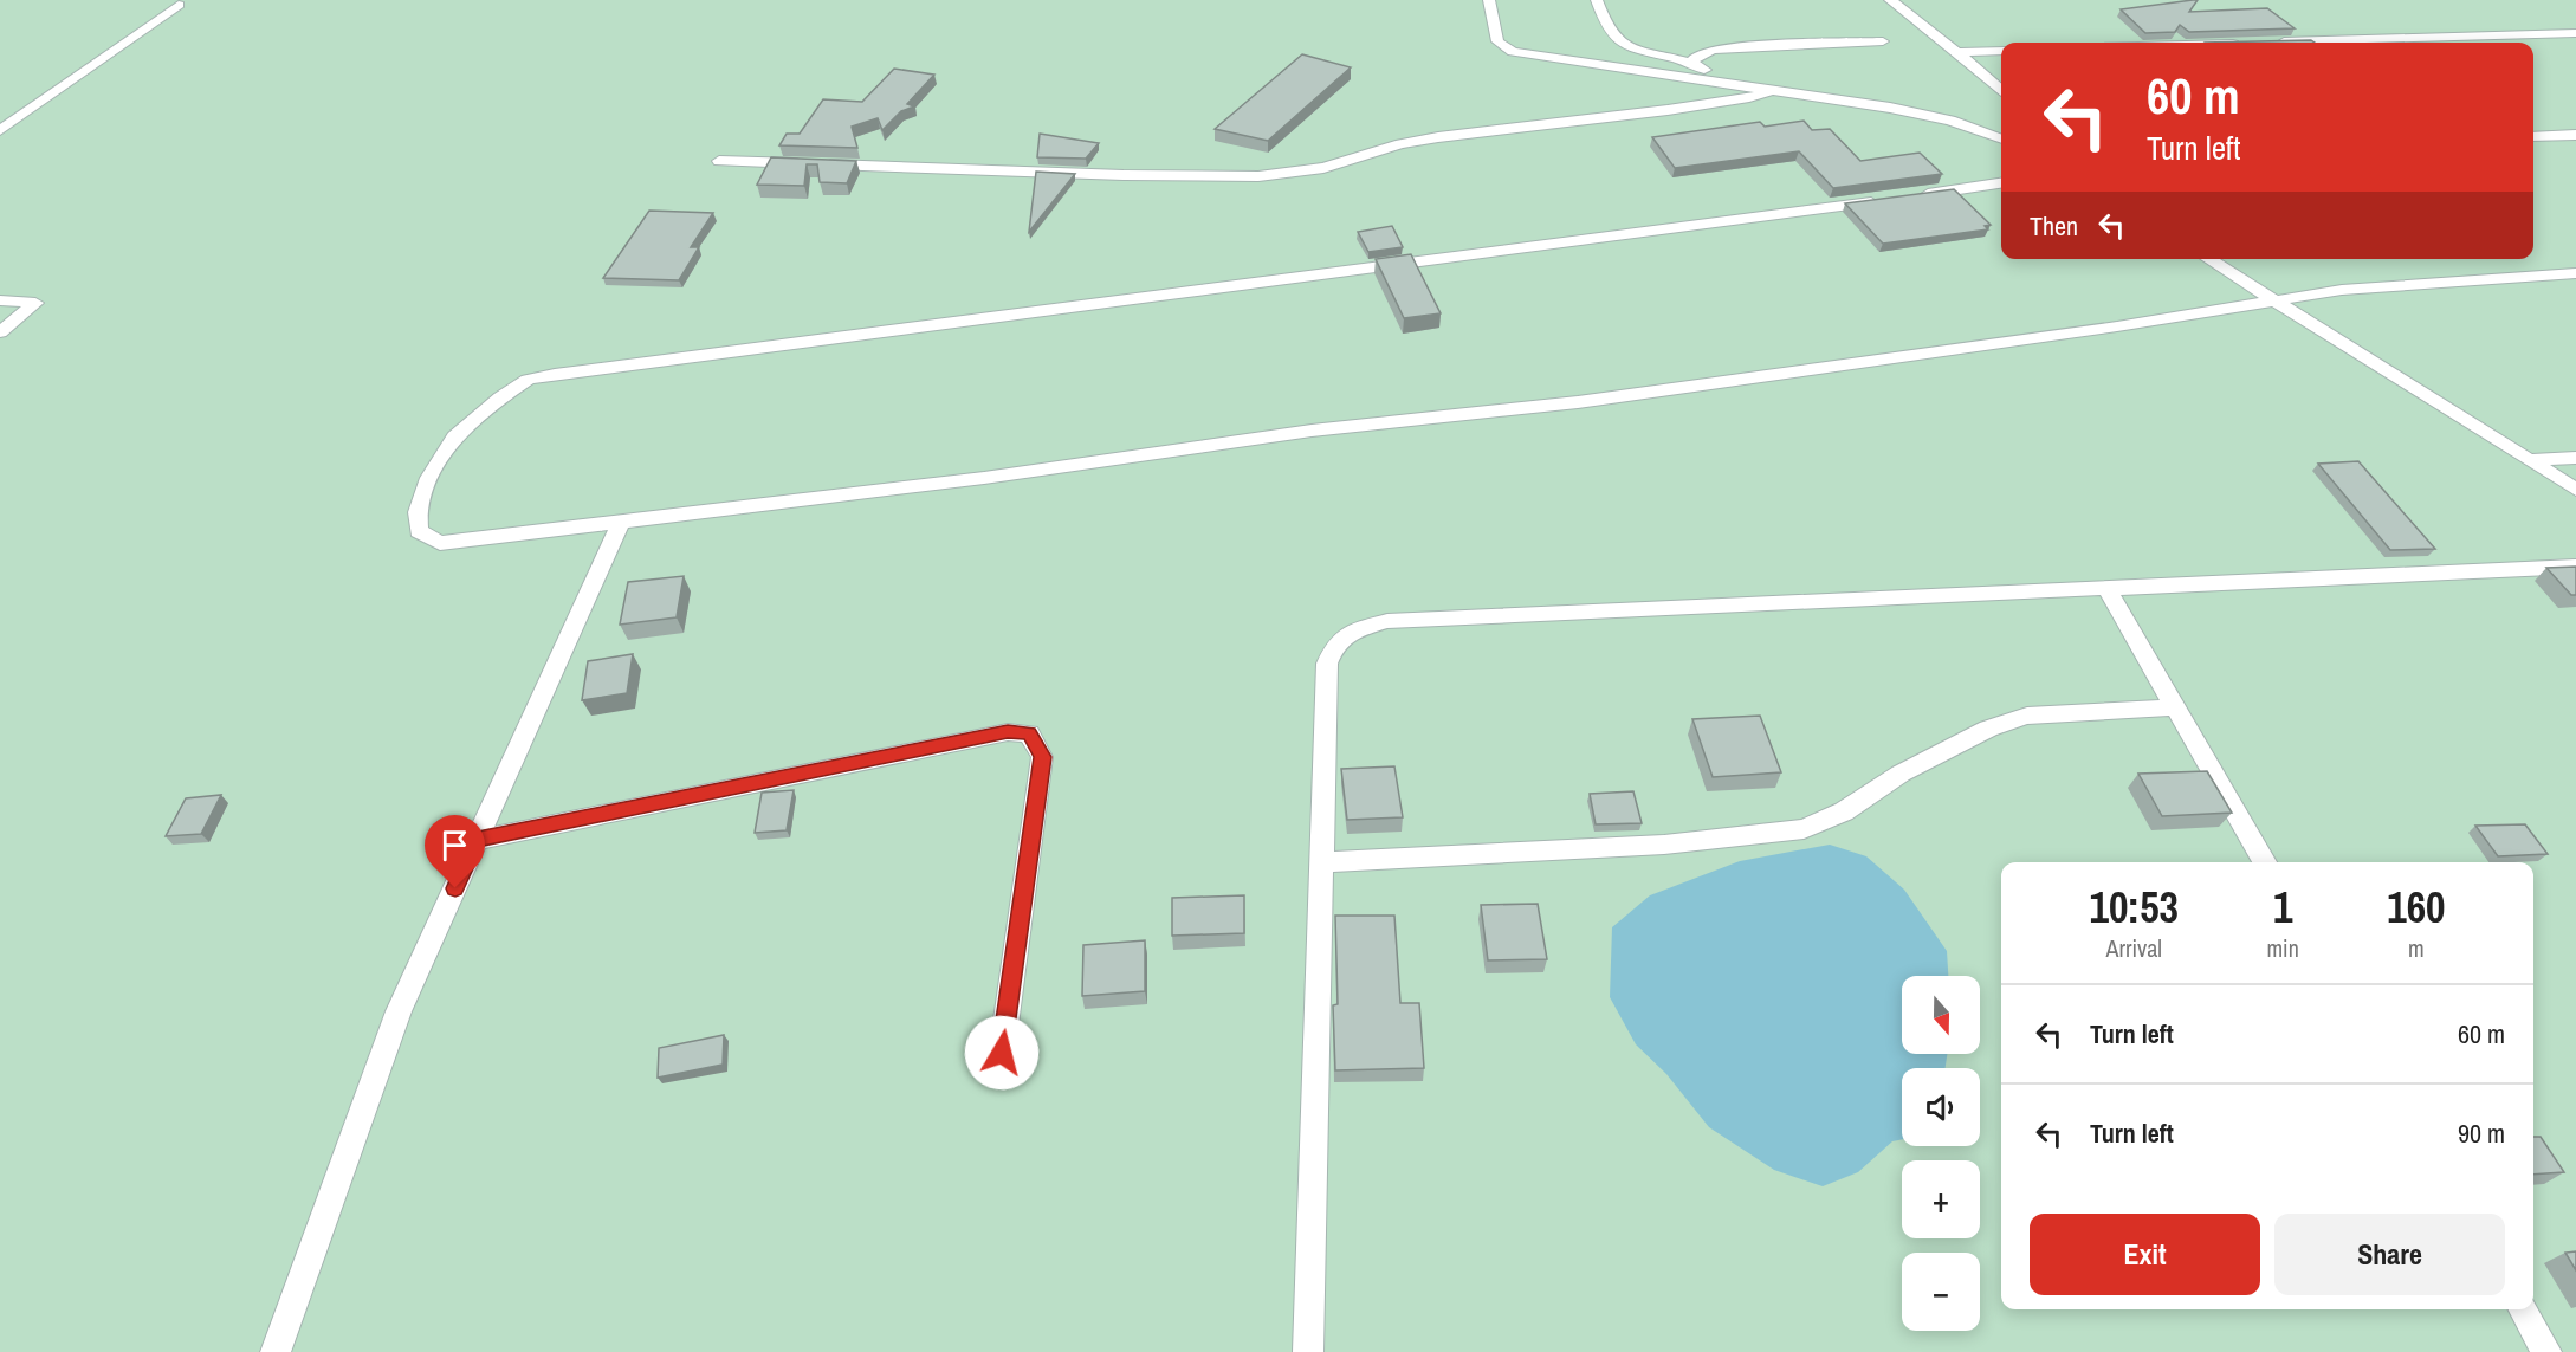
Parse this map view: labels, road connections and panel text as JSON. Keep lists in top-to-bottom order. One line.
{"north":"bottom","page":{"turn":["60 m","Turn left"],"then":"Then","eta":["10:53","Arrival","1","min","160","m"],"map_buttons":["+","−"],"list":[{"name":"Turn left","value":"60 m"},{"name":"Turn left","value":"90 m"}],"buttons":["Exit","Share"]}}
